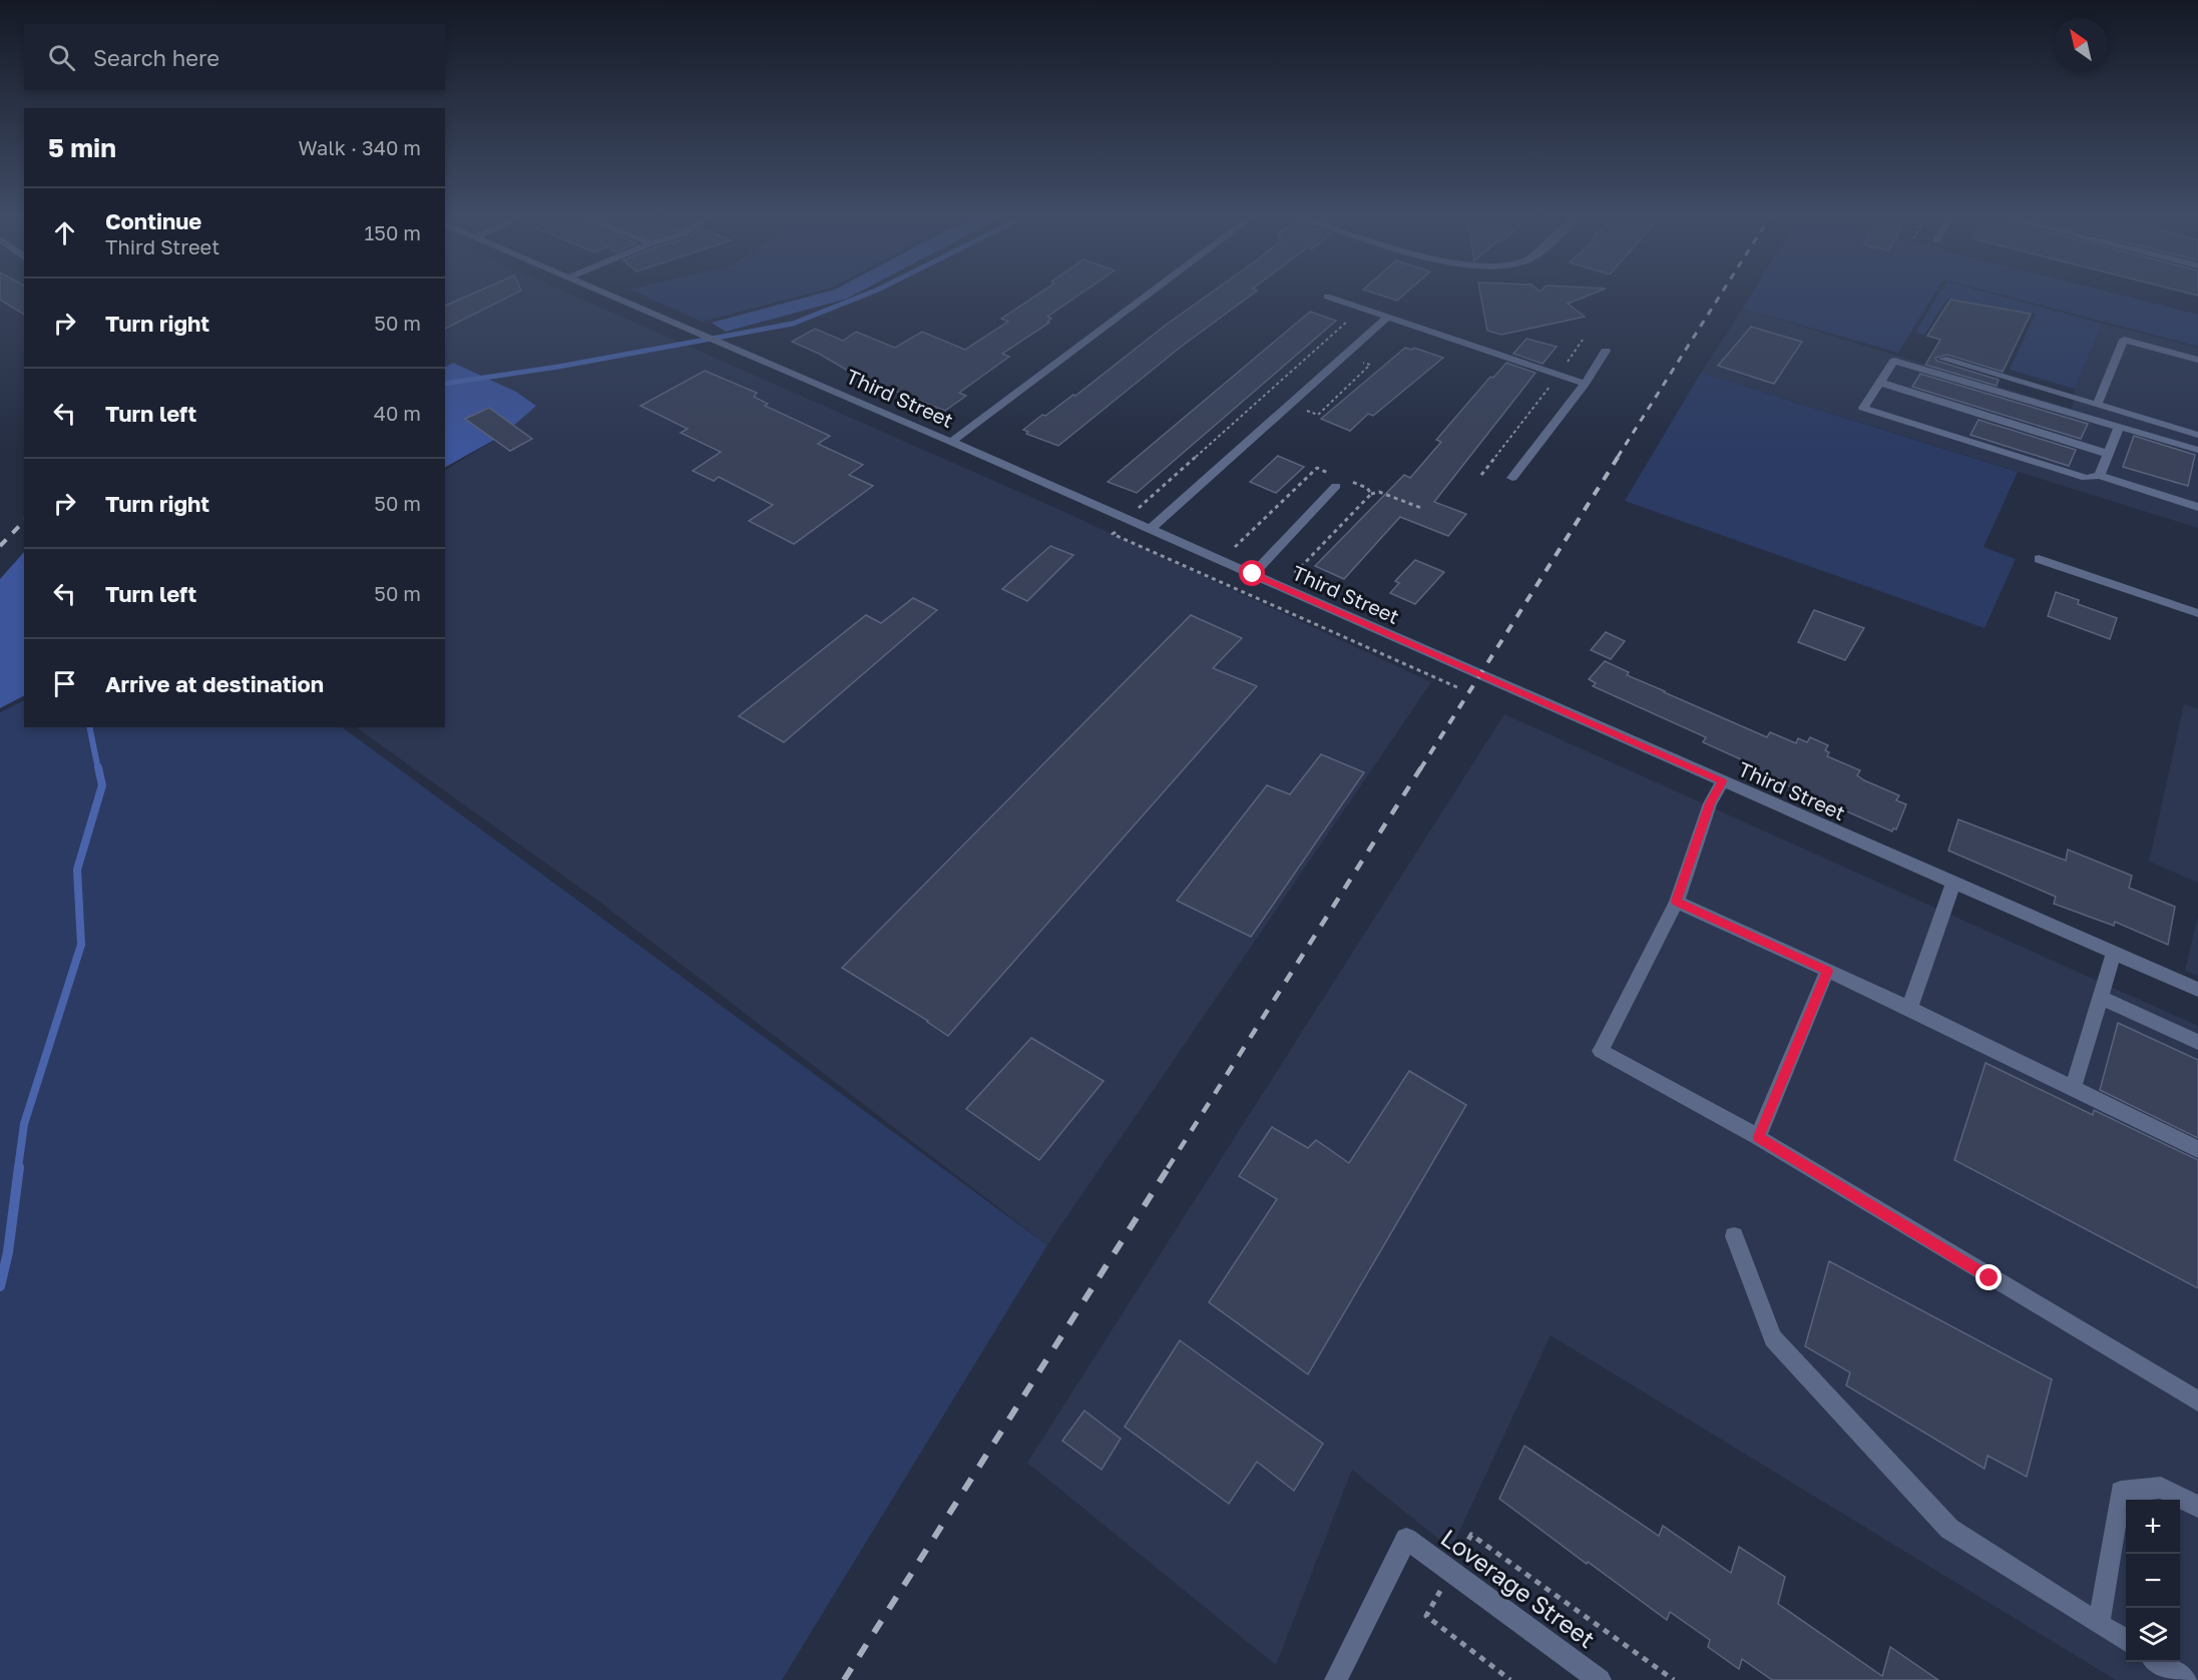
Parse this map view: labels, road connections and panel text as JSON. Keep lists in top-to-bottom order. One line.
{"streets":{"street":["Third Street","Loverage Street"]},"north":"top left","page":{"search":"Search here","heading":["5 min","Walk · 340 m"],"list":[["Continue","Third Street","150 m"],["Turn right","50 m"],["Turn left","40 m"],["Turn right","50 m"],["Turn left","50 m"],"Arrive at destination"],"map_buttons":["+","−"]}}
